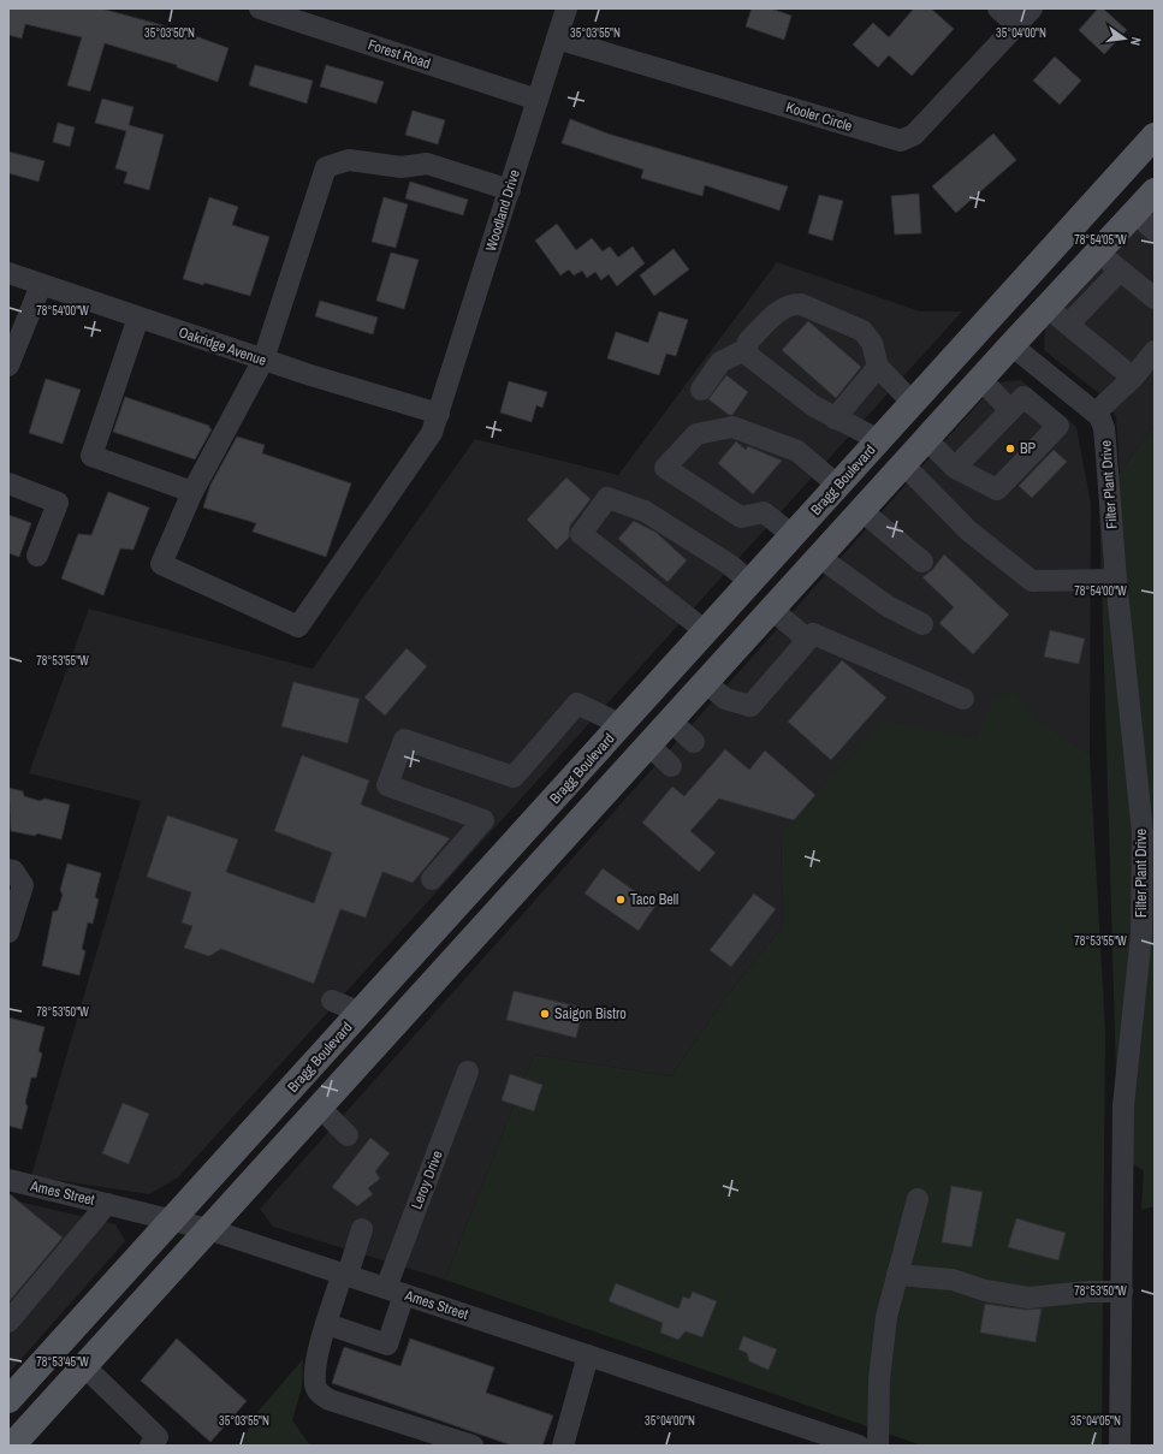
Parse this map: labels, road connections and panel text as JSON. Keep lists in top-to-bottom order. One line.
{"streets":{"main road":["Bragg Boulevard"],"street":["Forest Road","Kooler Circle","Woodland Drive","Oakridge Avenue","Filter Plant Drive","Leroy Drive","Ames Street"]},"crossings":[["Forest Road","Woodland Drive"],["Kooler Circle","Woodland Drive"],["Woodland Drive","Oakridge Avenue"],["Bragg Boulevard","Ames Street"],["Leroy Drive","Ames Street"]],"places":["BP","Taco Bell","Saigon Bistro"],"north":"right","coordinates":["35°04'00\"N","35°03'50\"N","35°03'55\"N","78°54'05\"W","78°54'00\"W","78°53'55\"W","78°53'50\"W","78°53'45\"W","35°04'05\"N"]}
